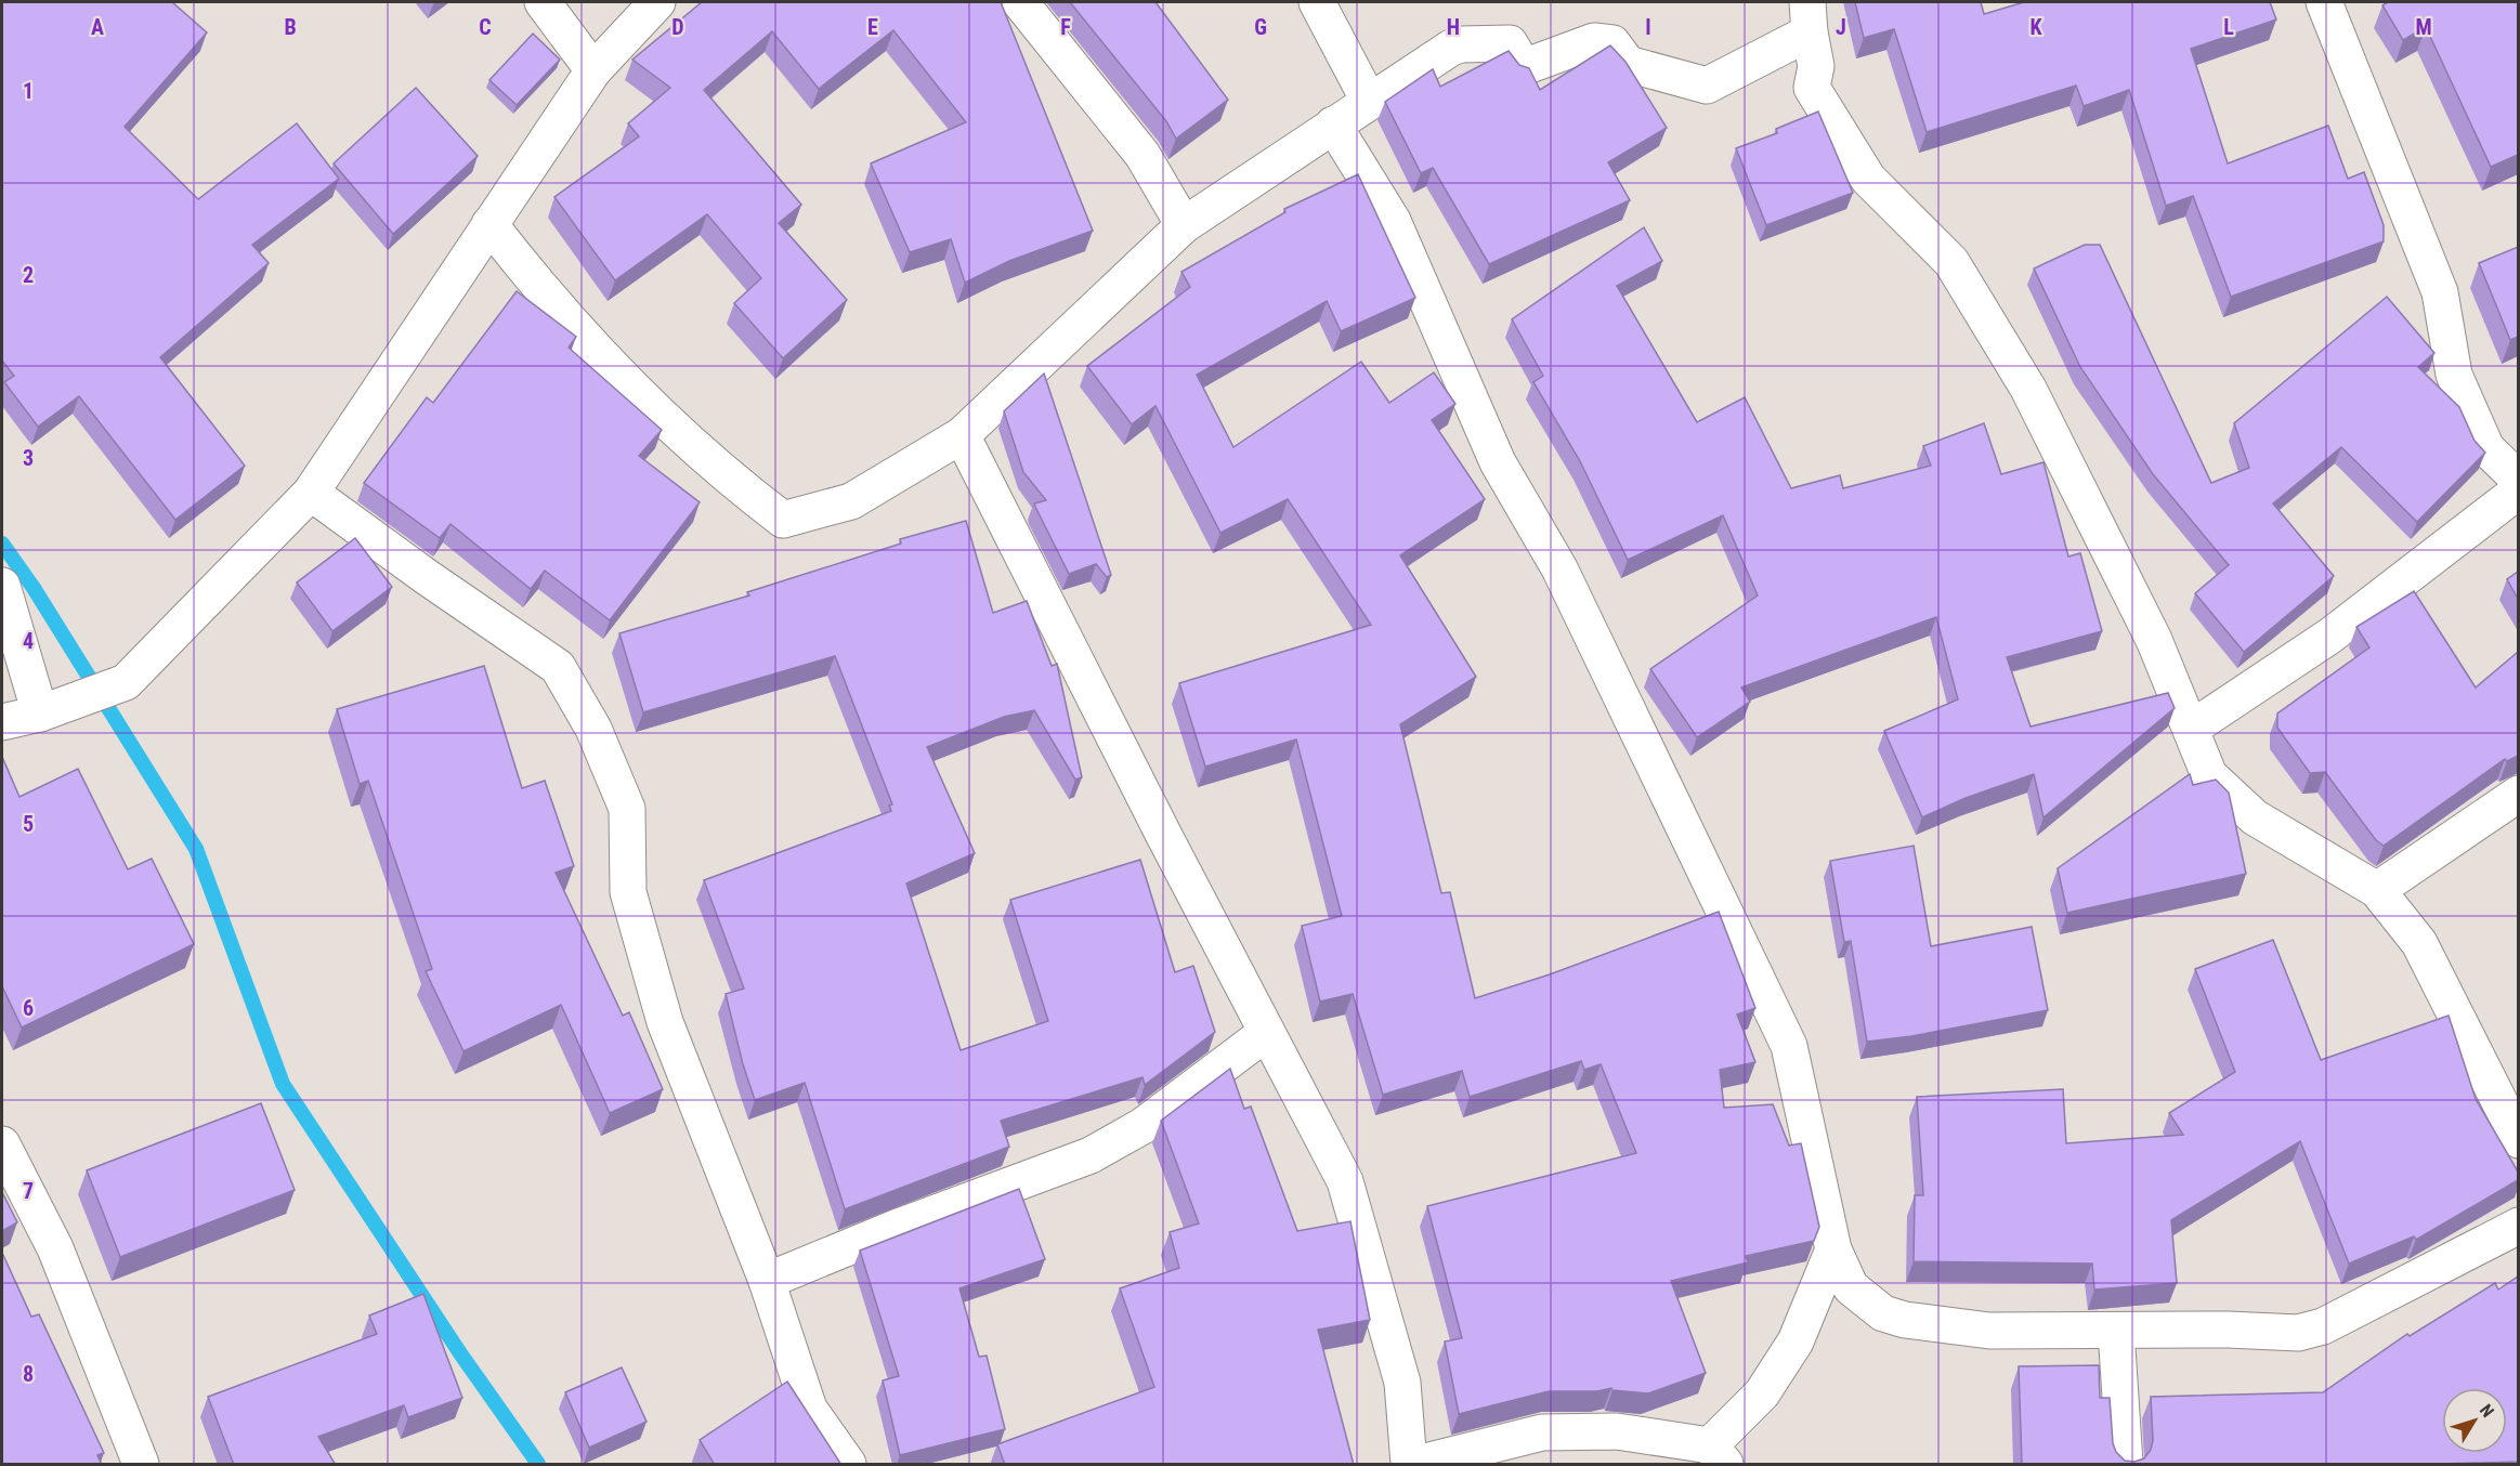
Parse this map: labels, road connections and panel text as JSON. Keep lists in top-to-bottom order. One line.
{"north":"top right","grid":{"columns":["A","B","C","D","E","F","G","H","I","J","K","L","M"],"rows":["1","2","3","4","5","6","7","8"]}}
